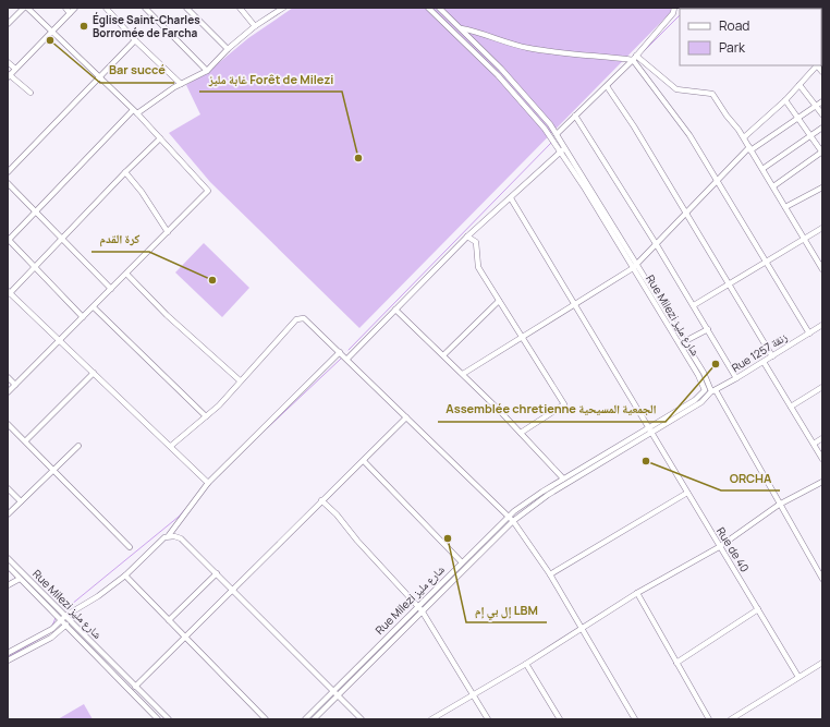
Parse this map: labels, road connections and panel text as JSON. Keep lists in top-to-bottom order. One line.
{"streets":{"street":["Rue Milezi شارع مليز","Rue 1257 زنقة","Rue de 40"]},"crossings":[["Rue Milezi شارع مليز","Rue 1257 زنقة"],["Rue Milezi شارع مليز","Rue de 40"]],"places":["Église Saint-Charles Borromée de Farcha","Bar succé","غابة مليز Forêt de Milezi","كرة القدم","Assemblée chretienne الجمعية المسيحية","ORCHA","إل بي إم LBM"],"legend":["Road","Park"]}
